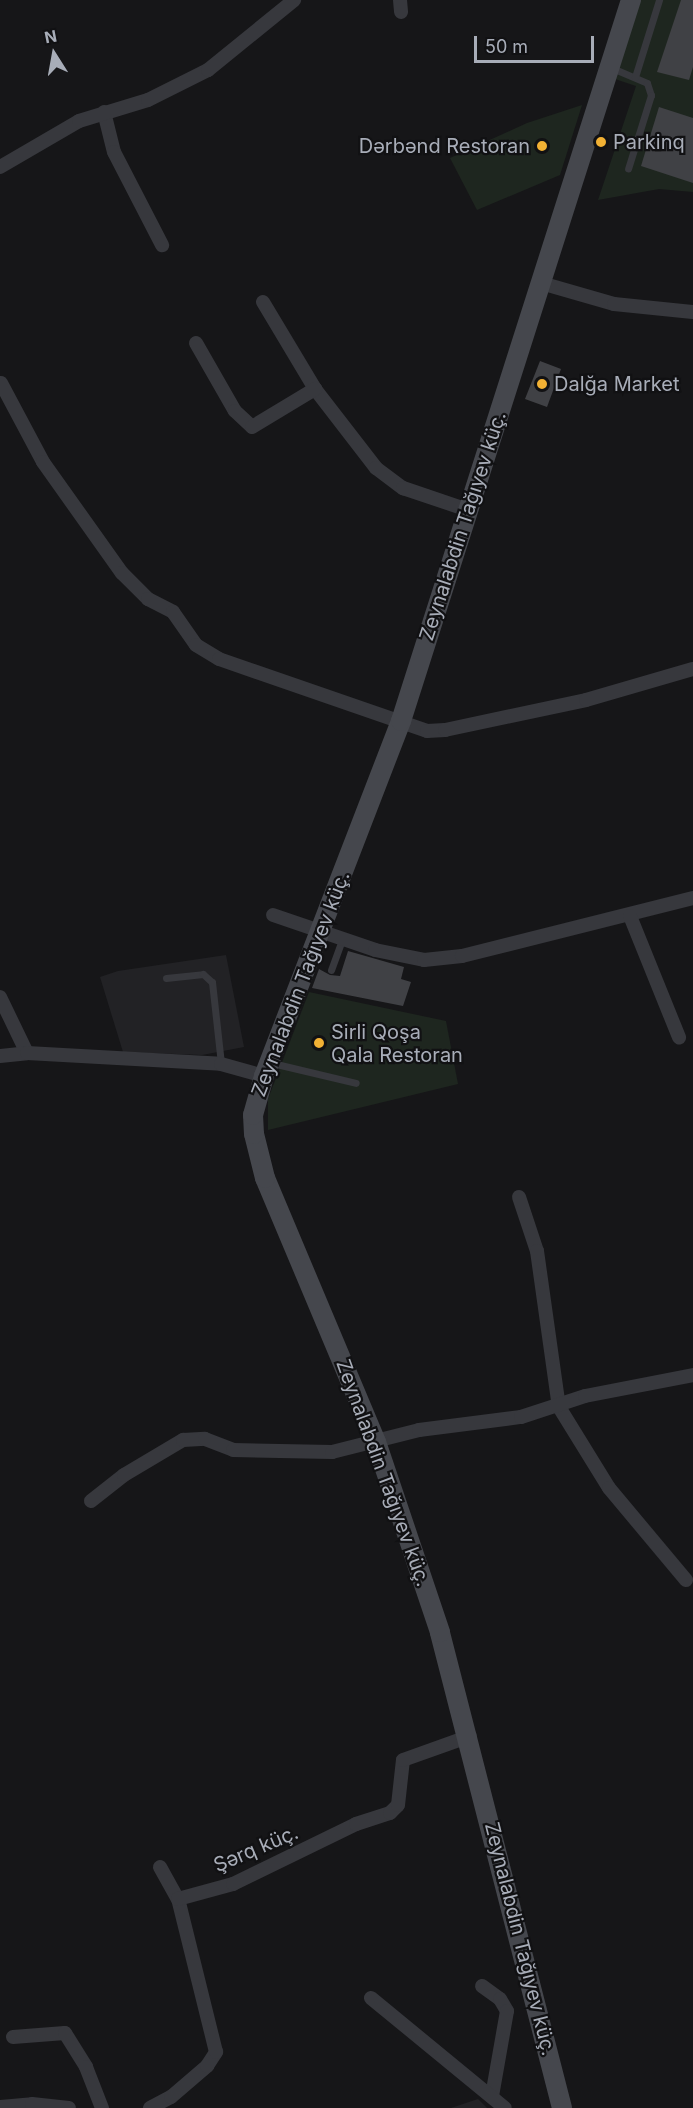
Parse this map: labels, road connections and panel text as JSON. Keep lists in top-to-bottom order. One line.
{"streets":{"street":["Zeynalabdin Tağıyev küç.","Şərq küç."]},"crossings":[["Zeynalabdin Tağıyev küç.","Şərq küç."]],"places":["Parkinq","Dərbənd Restoran","Dalğa Market","Sirli Qoşa Qala Restoran"],"scale_bar":"50 m","north":"top"}
